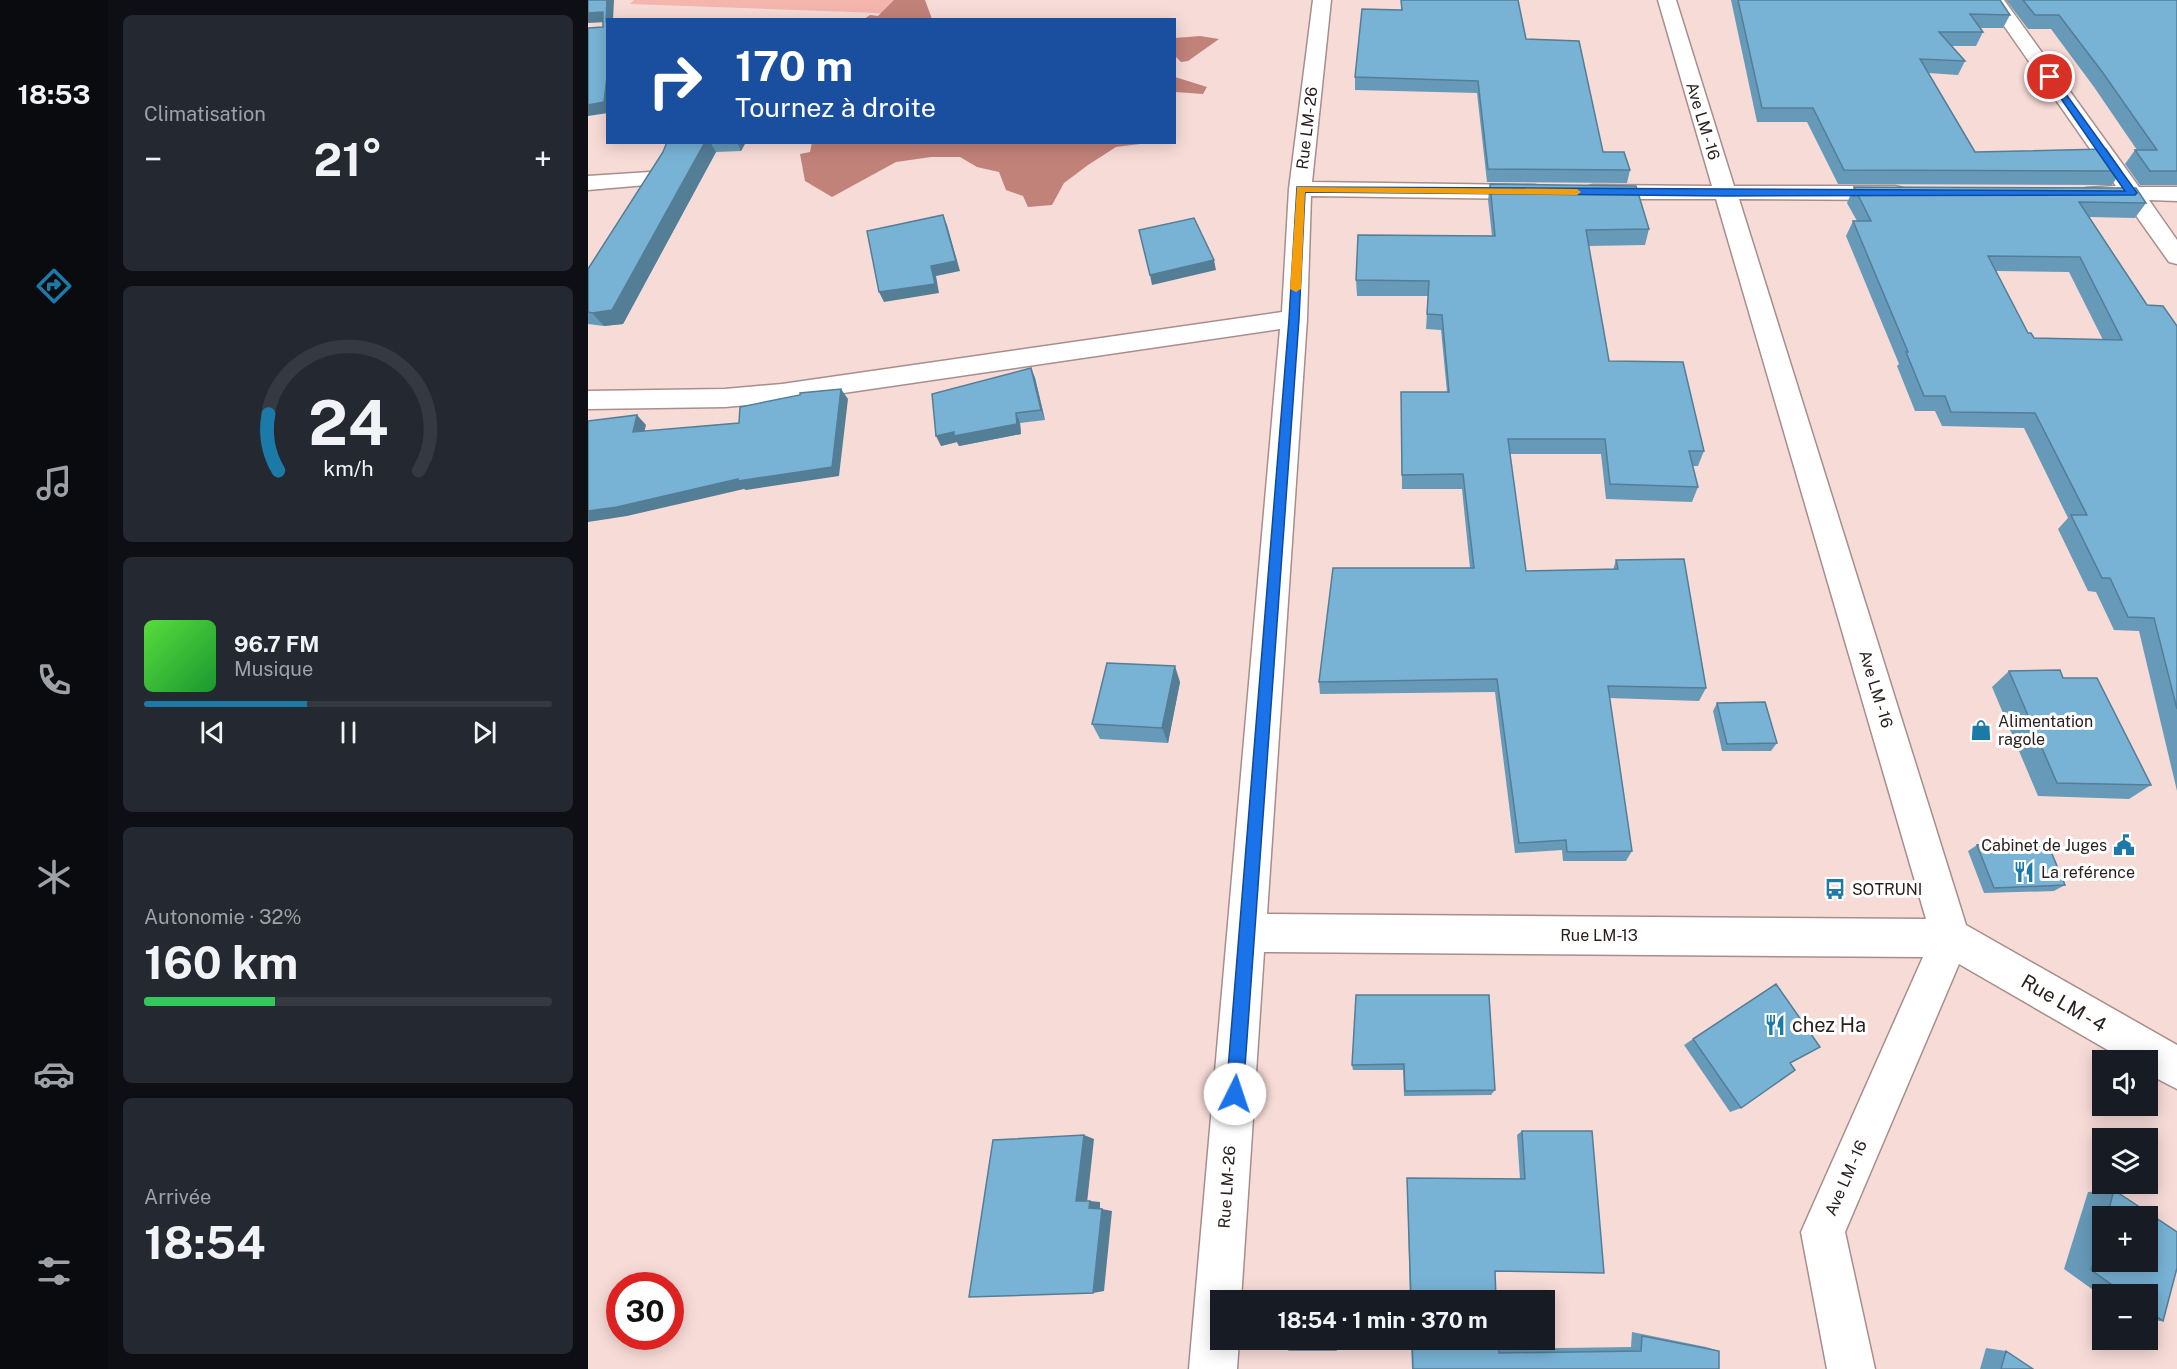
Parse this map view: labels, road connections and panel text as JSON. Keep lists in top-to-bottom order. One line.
{"streets":{"street":["Ave LM - 16","Rue LM- 26","Rue LM-13","Rue LM - 4"]},"crossings":[["Ave LM - 16","Rue LM-13"],["Ave LM - 16","Rue LM - 4"],["Rue LM- 26","Rue LM-13"],["Rue LM-13","Rue LM - 4"]],"places":{"shop":["Alimentation ragole"],"public building":["Cabinet de Juges"],"restaurant":["La reférence","chez Ha"],"bus stop":["SOTRUNI"]},"page":{"tabs":"18:53","tile":["Climatisation",["Autonomie · 32%","160 km"],["Arrivée","18:54"]],"turn":["170 m","Tournez à droite"],"heat":["−","21°","+"],"song":["96.7 FM","Musique"],"map_buttons":["+","−"],"limit":"30","trip":"18:54 · 1 min · 370 m","gauge":["24","km/h"]}}
